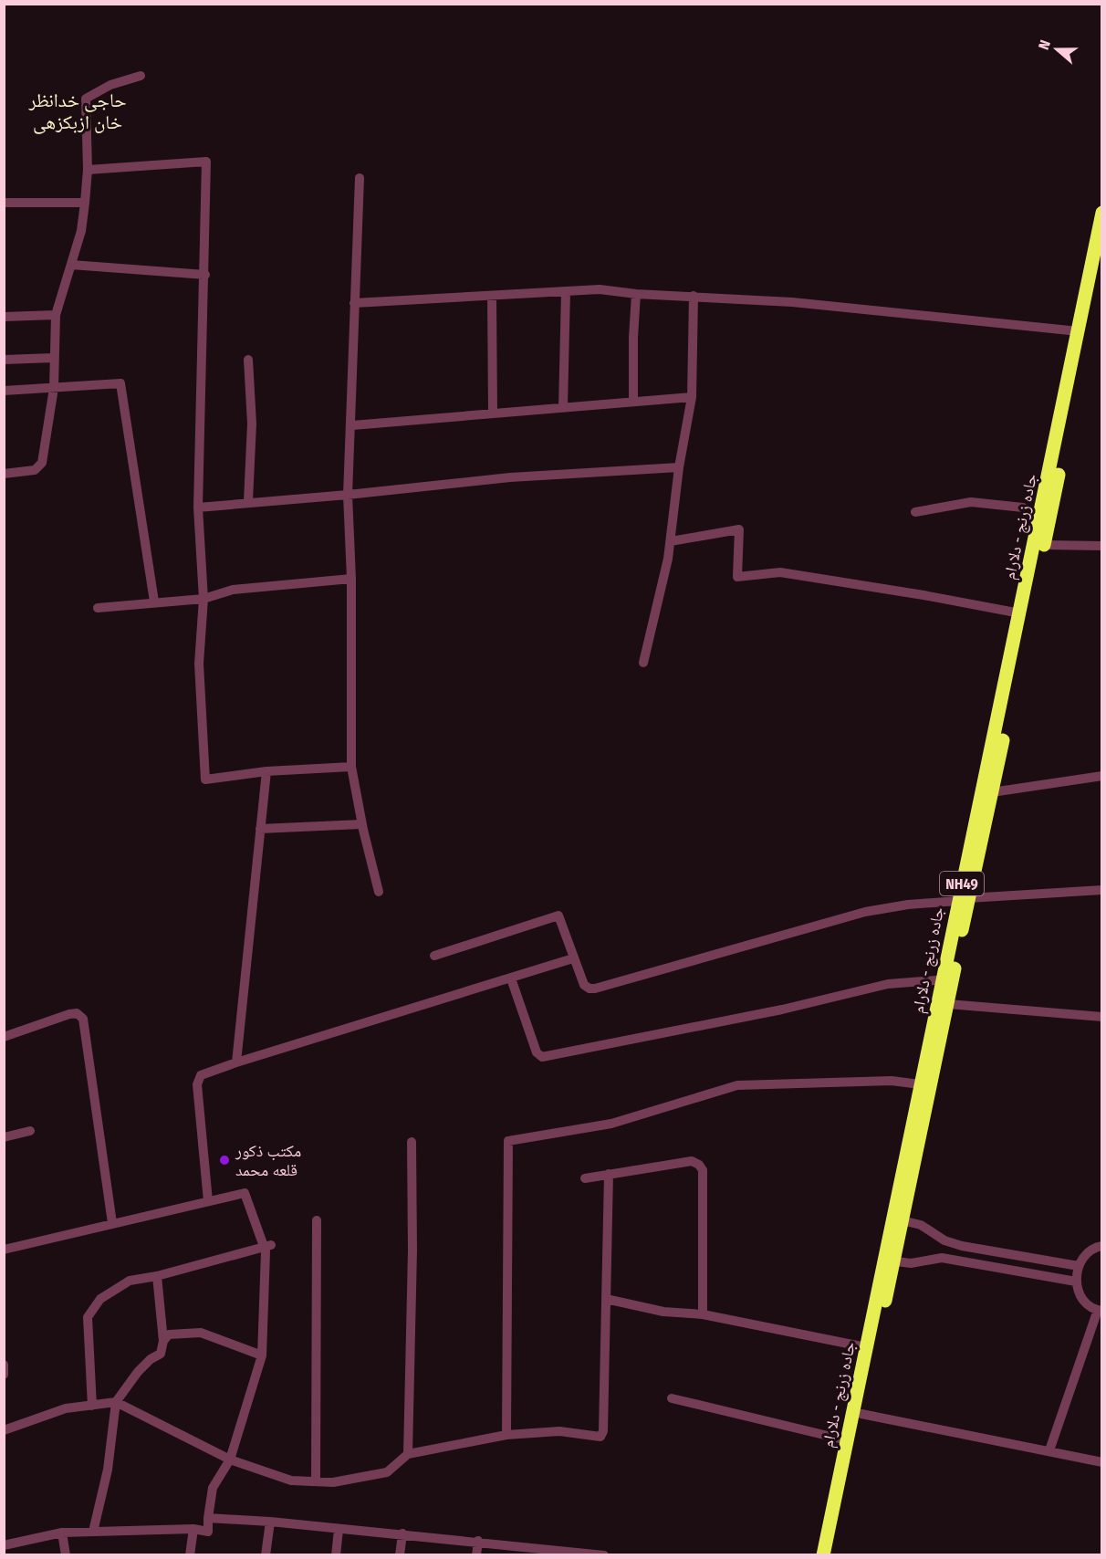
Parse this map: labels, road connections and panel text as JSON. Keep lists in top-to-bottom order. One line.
{"streets":{"highway":["جاده زرنج - دلارام","NH49"]},"districts":["حاجی خدانظر خان ازبکزهی"],"places":["مکتب ذکور قلعه محمد"],"north":"left"}
